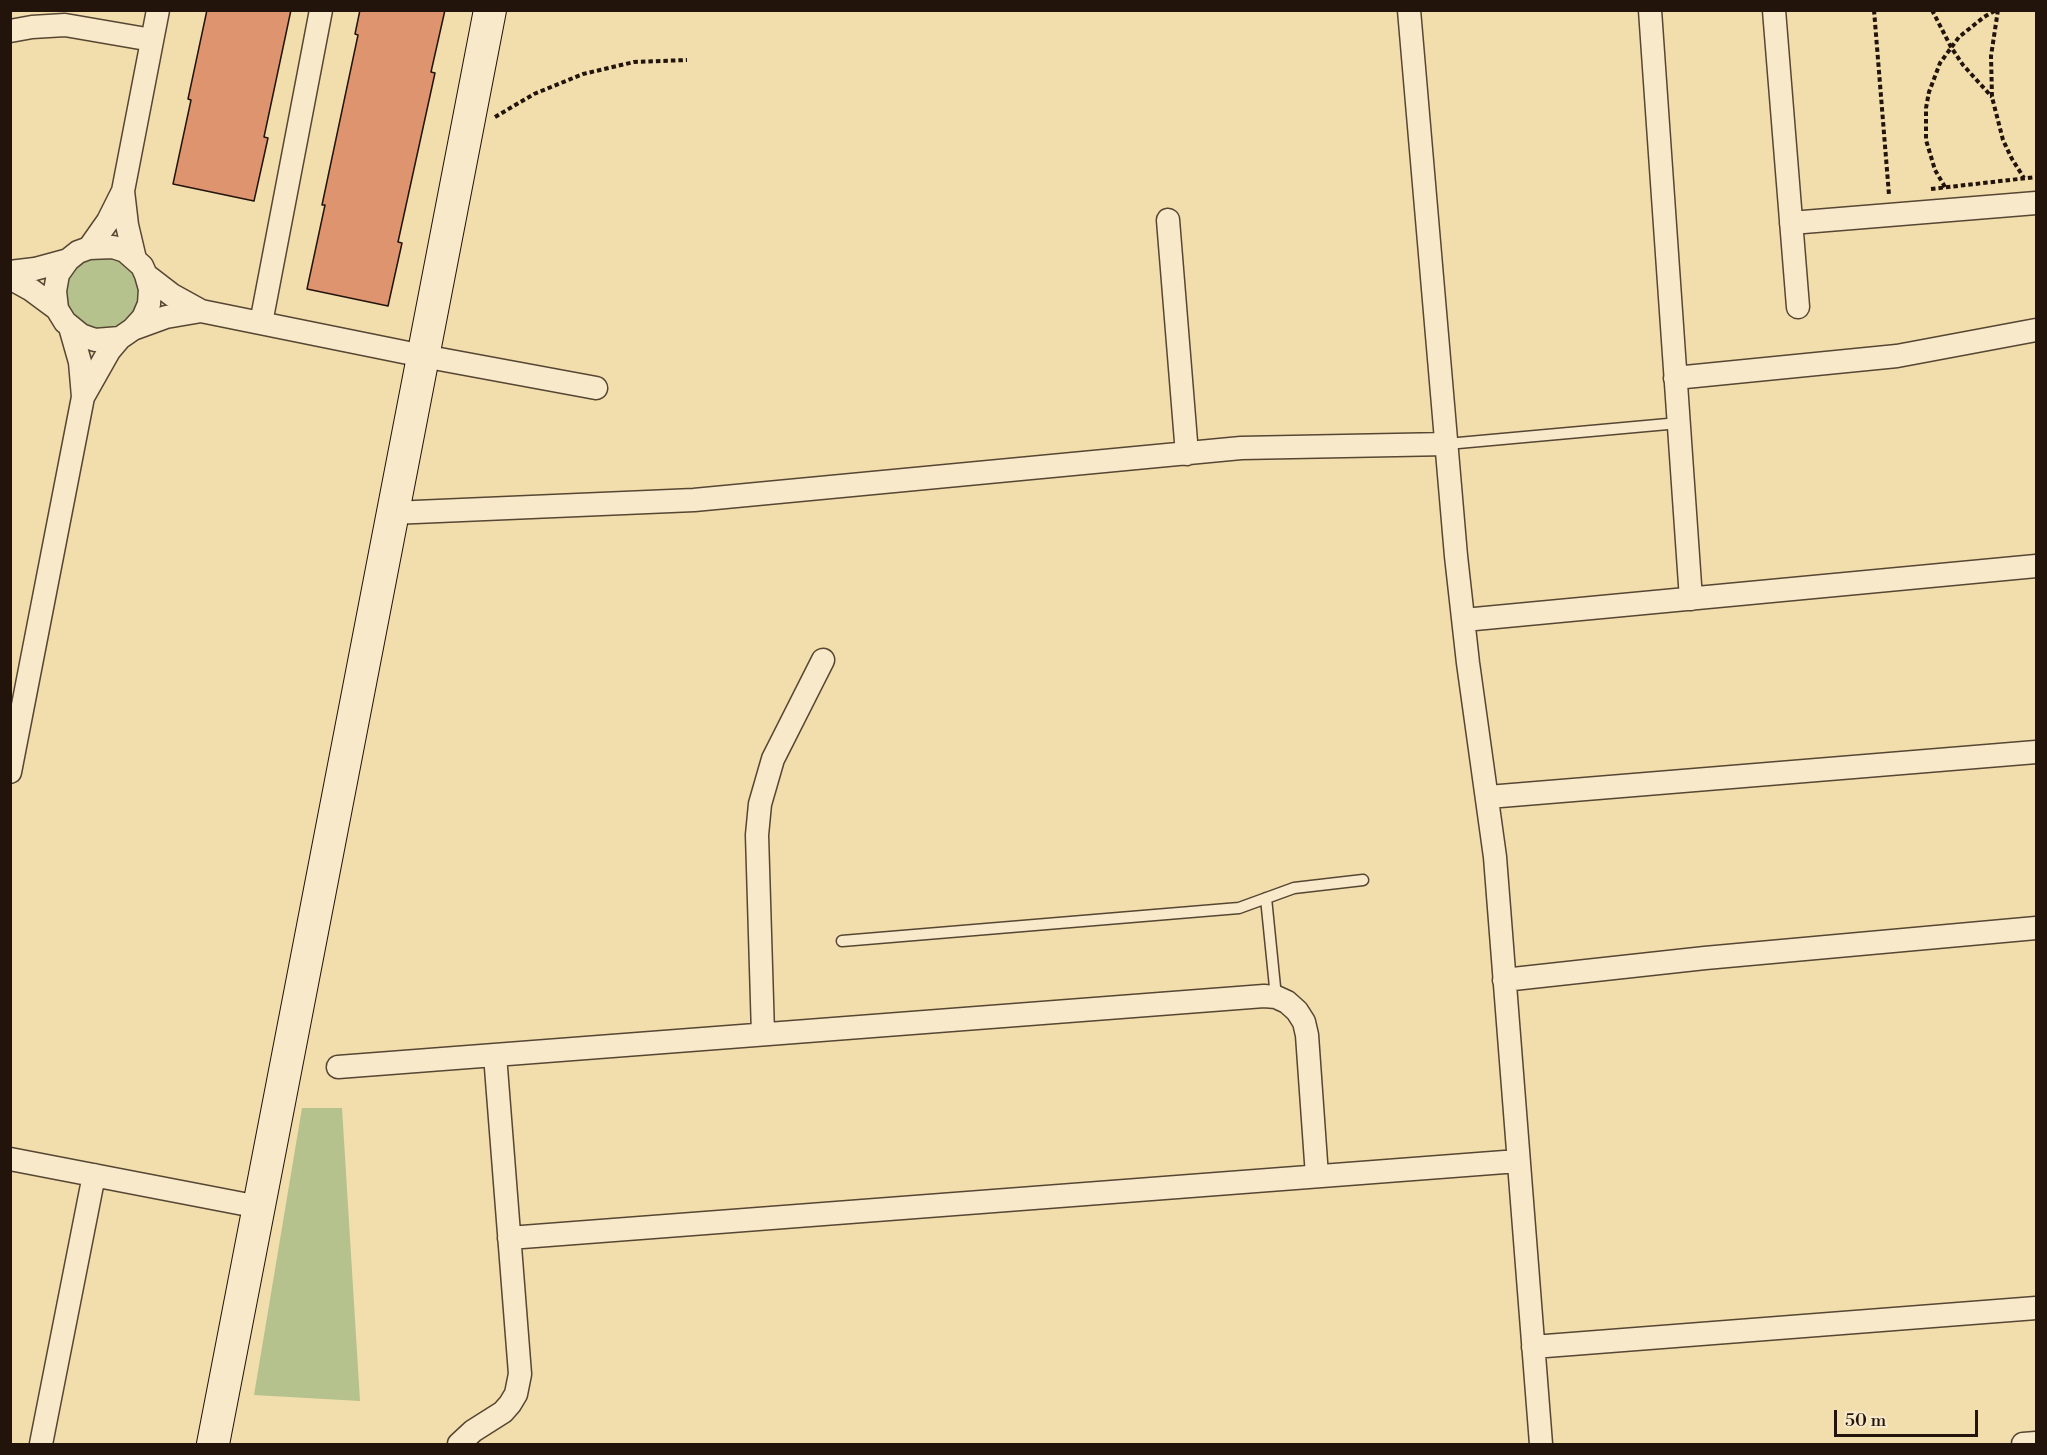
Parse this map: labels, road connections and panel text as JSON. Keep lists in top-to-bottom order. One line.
{"scale_bar":"50 m"}
